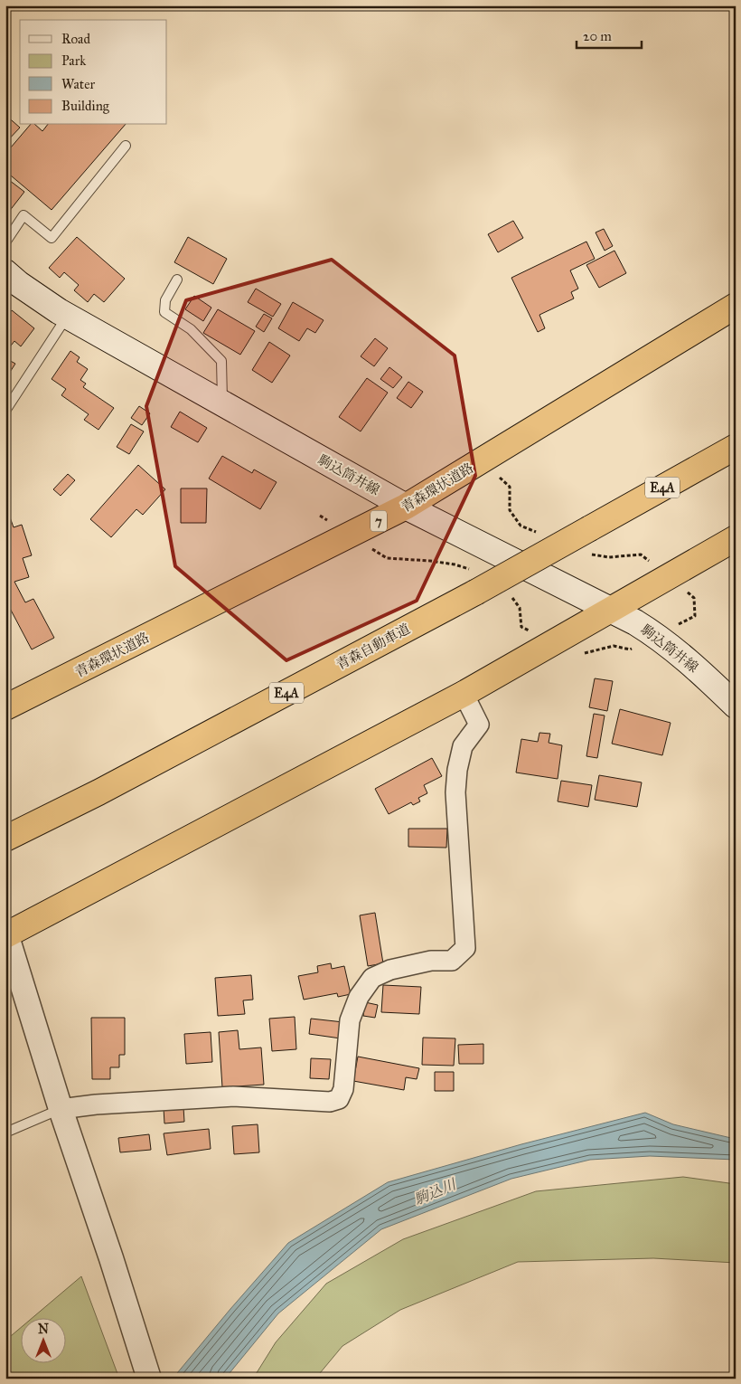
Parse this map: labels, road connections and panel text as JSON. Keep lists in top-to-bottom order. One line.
{"streets":{"highway":["青森環状道路","E4A","7","青森自動車道"],"main road":["駒込筒井線"]},"crossings":[["駒込筒井線","青森環状道路"]],"water":["駒込川"],"legend":["Road","Park","Water","Building"],"scale_bar":"20 m","north":"top"}
